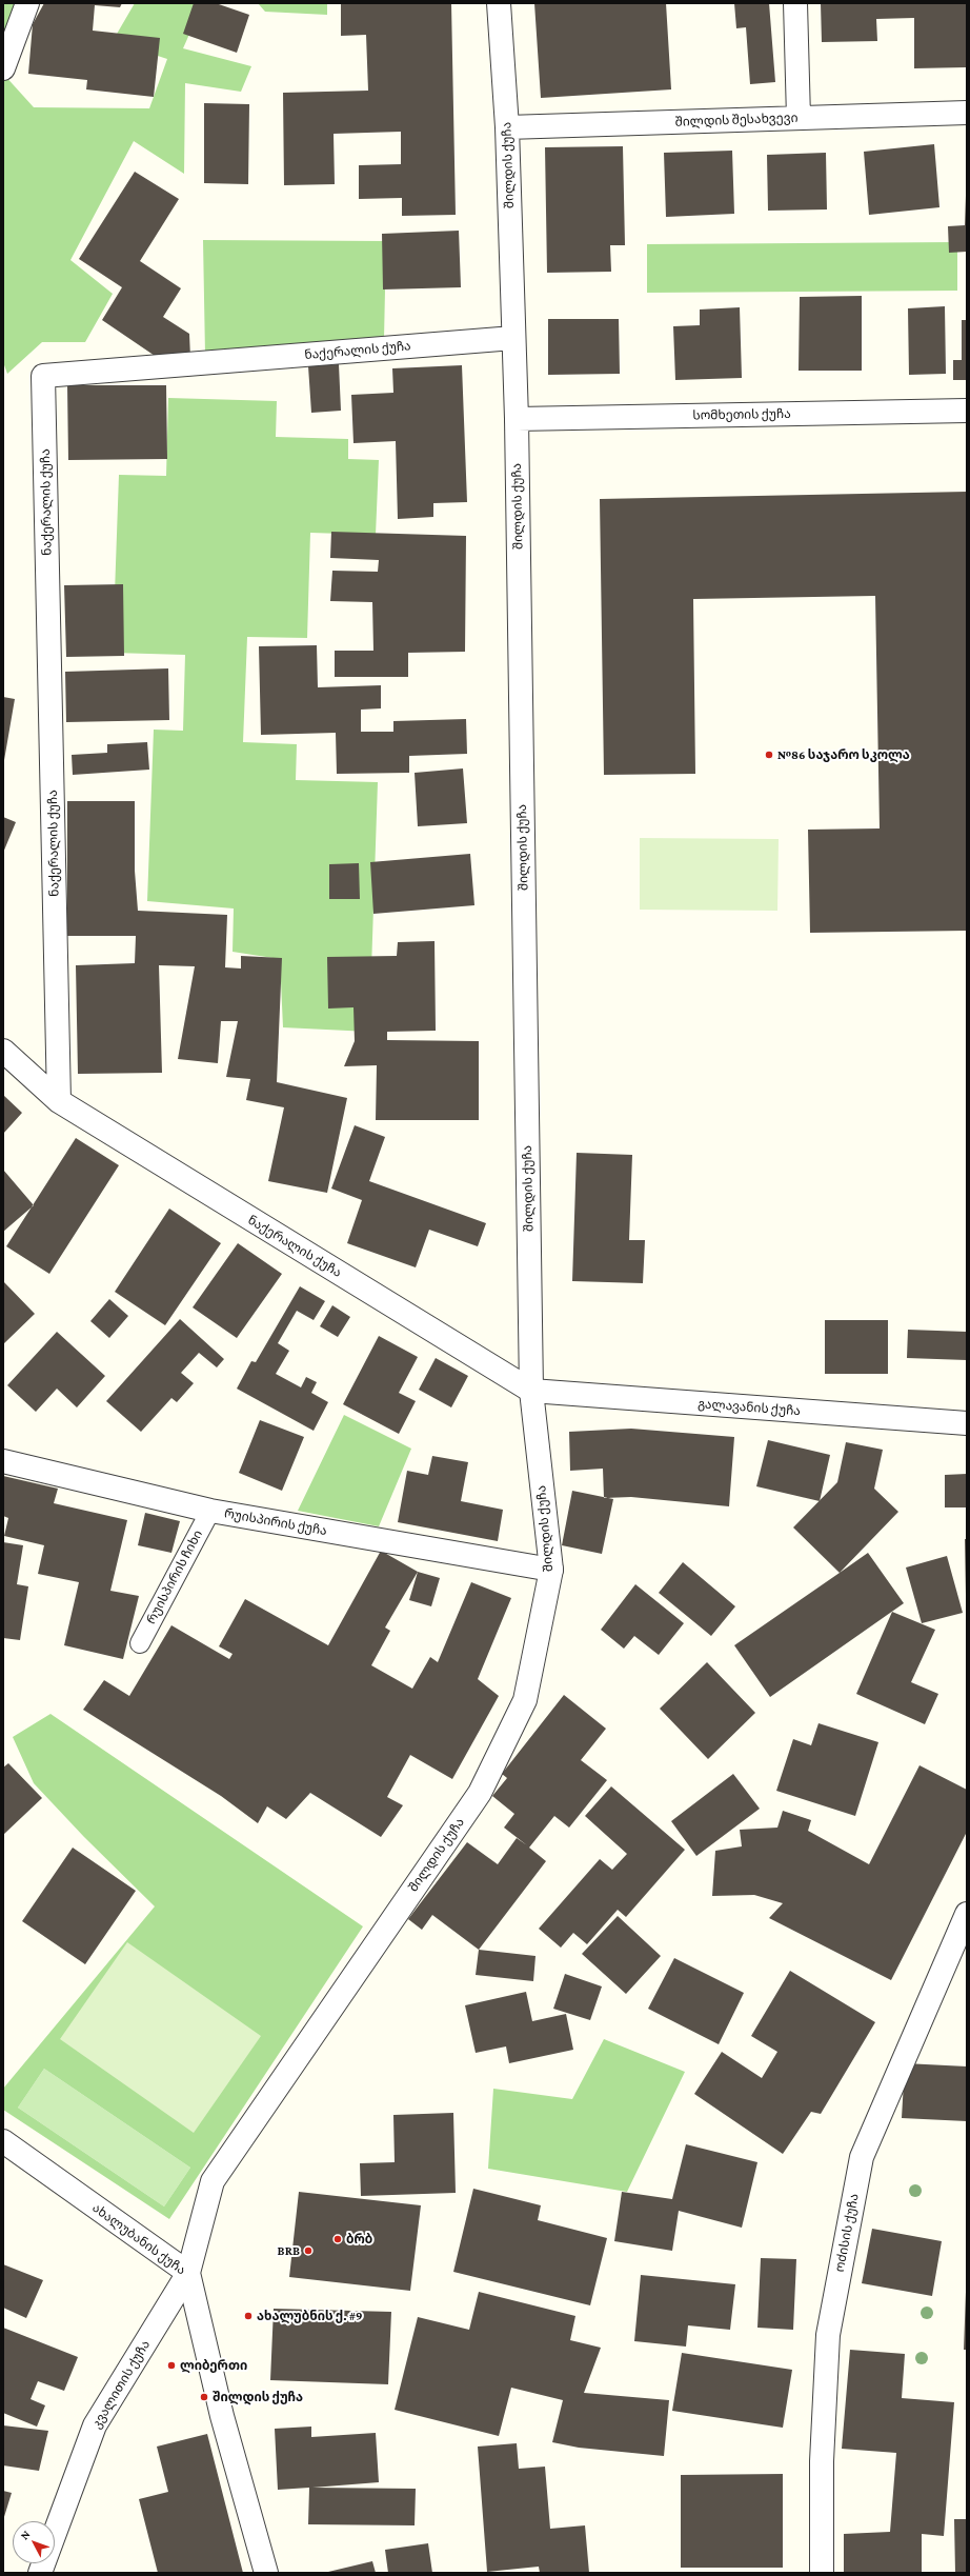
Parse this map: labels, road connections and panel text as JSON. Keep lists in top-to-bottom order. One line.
{"streets":{"street":["შილდის შესახვევი","შილდის ქუჩა","ნაქერალის ქუჩა","სომხეთის ქუჩა","გალავანის ქუჩა","რუისპირის ქუჩა","ოძისის ქუჩა","ახალუბანის ქუჩა","კვალითის ქუჩა"],"lane":["რუისპირის ჩიხი"]},"crossings":[["შილდის შესახვევი","შილდის ქუჩა"],["შილდის ქუჩა","ნაქერალის ქუჩა"],["შილდის ქუჩა","სომხეთის ქუჩა"],["შილდის ქუჩა","გალავანის ქუჩა"],["შილდის ქუჩა","რუისპირის ქუჩა"],["შილდის ქუჩა","ახალუბანის ქუჩა"],["შილდის ქუჩა","კვალითის ქუჩა"],["ნაქერალის ქუჩა","გალავანის ქუჩა"],["რუისპირის ქუჩა","რუისპირის ჩიხი"],["ახალუბანის ქუჩა","კვალითის ქუჩა"]],"places":["№86 საჯარო სკოლა","ბრბ","BRB","ახალუბნის ქ. #9","ლიბერთი","შილდის ქუჩა"],"north":"top left"}
